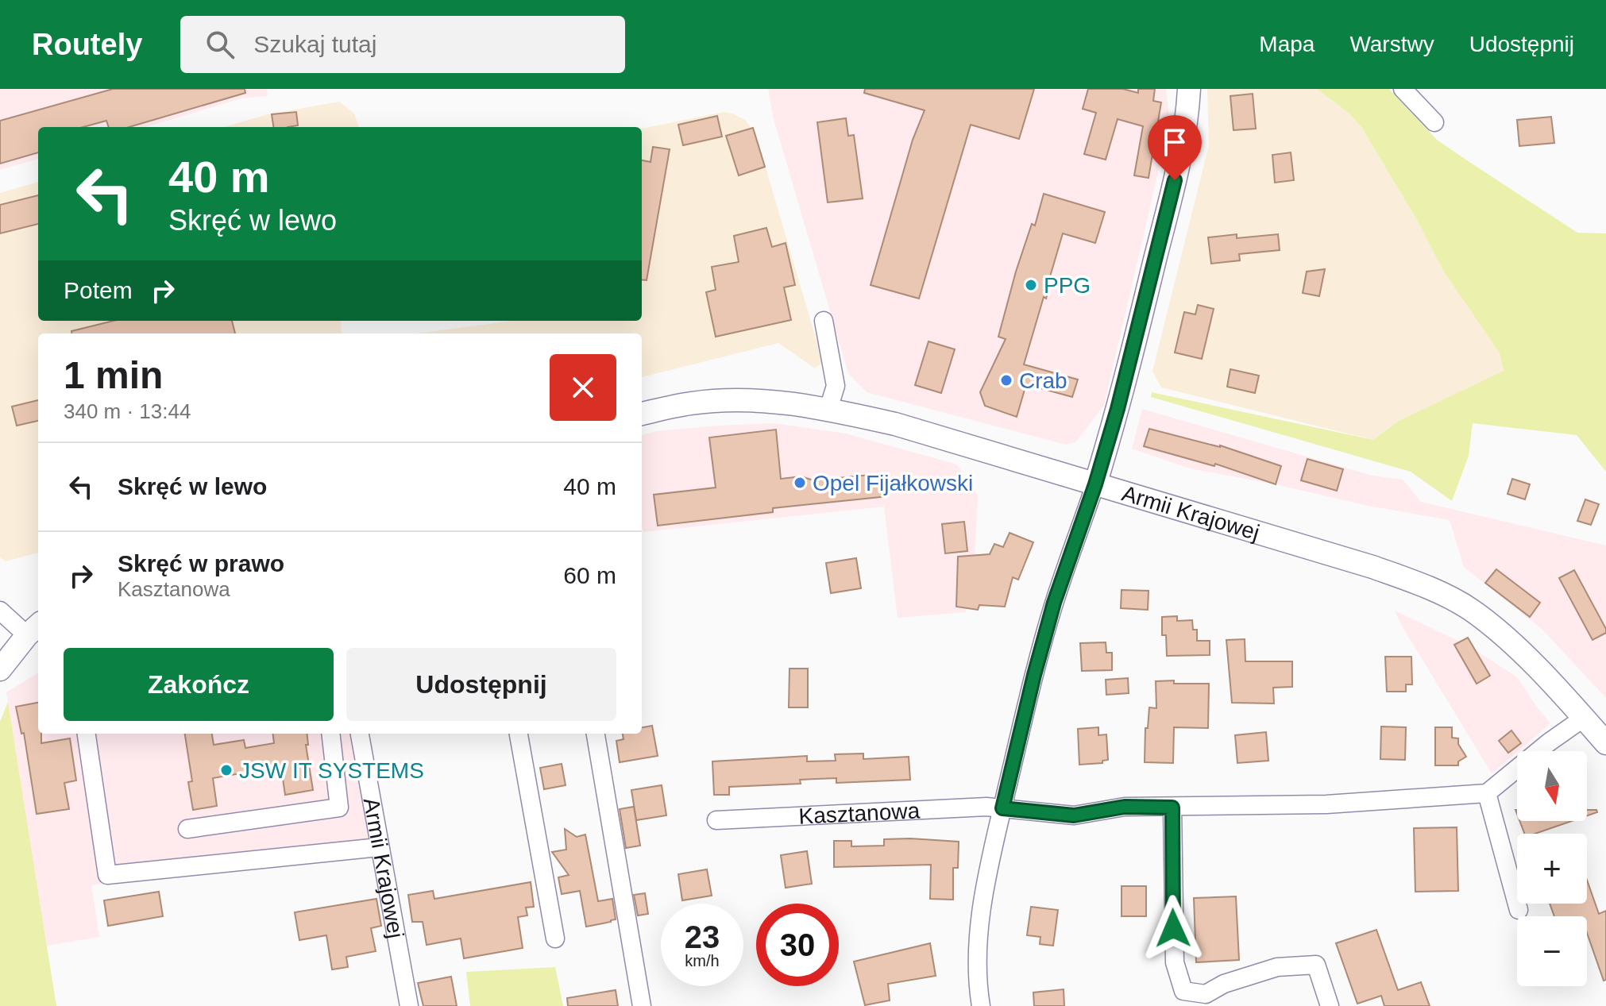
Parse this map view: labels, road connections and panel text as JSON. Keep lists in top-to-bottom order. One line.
{"streets":{"street":["Armii Krajowej","Kasztanowa"]},"places":["PPG","Crab","Opel Fijałkowski","JSW IT SYSTEMS"],"north":"bottom","page":{"header":"Routely","search":"Szukaj tutaj","nav":["Mapa","Warstwy","Udostępnij"],"turn":["40 m","Skręć w lewo"],"then":"Potem","heading":["1 min","340 m · 13:44"],"list":[{"name":"Skręć w lewo","value":"40 m"},{"name":"Skręć w prawo","note":"Kasztanowa","value":"60 m"}],"buttons":["Zakończ","Udostępnij"],"map_buttons":["+","−"],"speed":"23 km/h","limit":"30"}}
